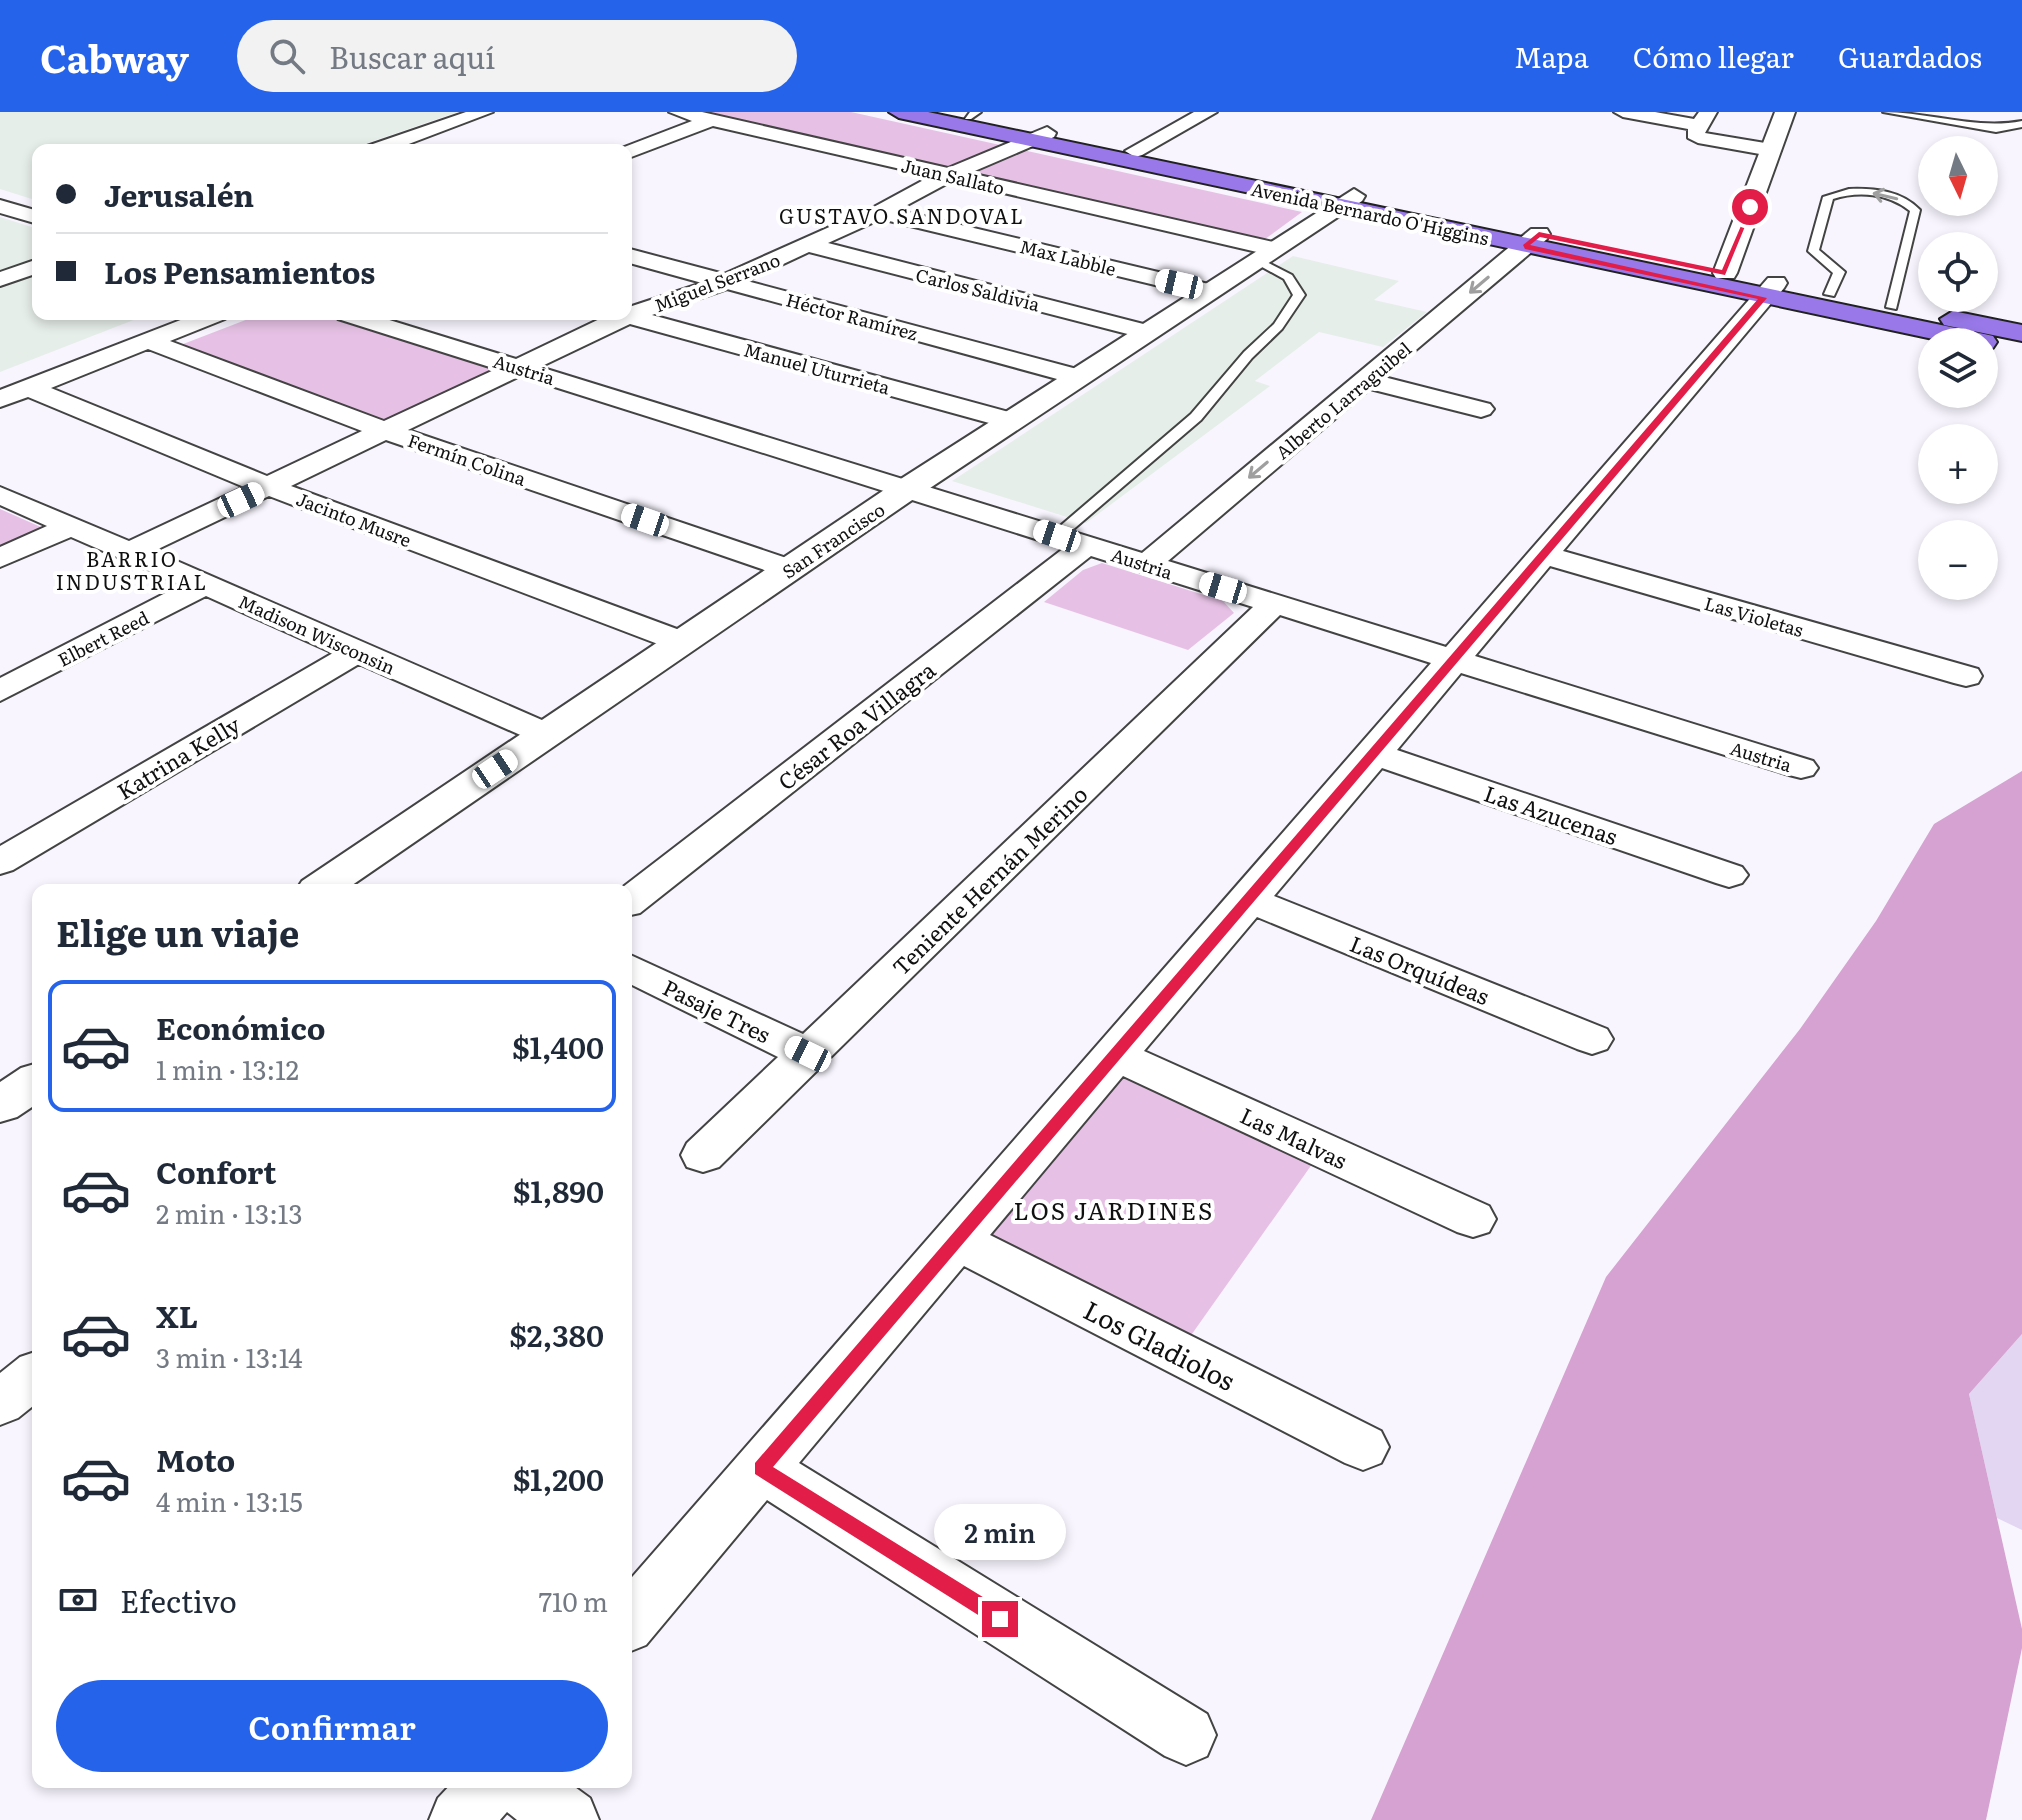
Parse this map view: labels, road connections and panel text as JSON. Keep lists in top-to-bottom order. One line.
{"streets":{"main road":["Avenida Bernardo O'Higgins"],"street":["Juan Sallato","Max Labble","Miguel Serrano","Carlos Saldivia","Héctor Ramírez","Manuel Uturrieta","Austria","Alberto Larraguibel","Fermín Colina","Jacinto Musre","San Francisco","Las Violetas","Madison Wisconsin","Elbert Reed","César Roa Villagra","Katrina Kelly","Las Azucenas","Teniente Hernán Merino","Las Orquídeas","Pasaje Tres","Las Malvas","Los Gladiolos"]},"crossings":[["Juan Sallato","Miguel Serrano"],["Juan Sallato","San Francisco"],["Avenida Bernardo O'Higgins","Miguel Serrano"],["Avenida Bernardo O'Higgins","Alberto Larraguibel"],["Avenida Bernardo O'Higgins","San Francisco"],["Max Labble","Miguel Serrano"],["Max Labble","San Francisco"],["Miguel Serrano","Carlos Saldivia"],["Miguel Serrano","Héctor Ramírez"],["Miguel Serrano","Austria"],["Miguel Serrano","Fermín Colina"],["Miguel Serrano","Jacinto Musre"],["Miguel Serrano","Madison Wisconsin"],["Carlos Saldivia","San Francisco"],["Héctor Ramírez","San Francisco"],["Manuel Uturrieta","San Francisco"],["Austria","Alberto Larraguibel"],["Austria","San Francisco"],["Austria","César Roa Villagra"],["Austria","Teniente Hernán Merino"],["Fermín Colina","San Francisco"],["Jacinto Musre","San Francisco"],["San Francisco","Madison Wisconsin"],["Madison Wisconsin","Elbert Reed"],["Madison Wisconsin","Katrina Kelly"],["Teniente Hernán Merino","Pasaje Tres"]],"districts":["GUSTAVO SANDOVAL","BARRIO INDUSTRIAL","LOS JARDINES"],"north":"bottom","page":{"header":"Cabway","search":"Buscar aquí","nav":["Mapa","Cómo llegar","Guardados"],"map_buttons":["+","−"],"banner":["Jerusalén","Los Pensamientos"],"heading":"Elige un viaje","list":[{"name":"Económico","note":"1 min · 13:12","value":"$1,400"},{"name":"Confort","note":"2 min · 13:13","value":"$1,890"},{"name":"XL","note":"3 min · 13:14","value":"$2,380"},{"name":"Moto","note":"4 min · 13:15","value":"$1,200"}],"bubble":"2 min","pay":["Efectivo","710 m"],"buttons":"Confirmar"}}
